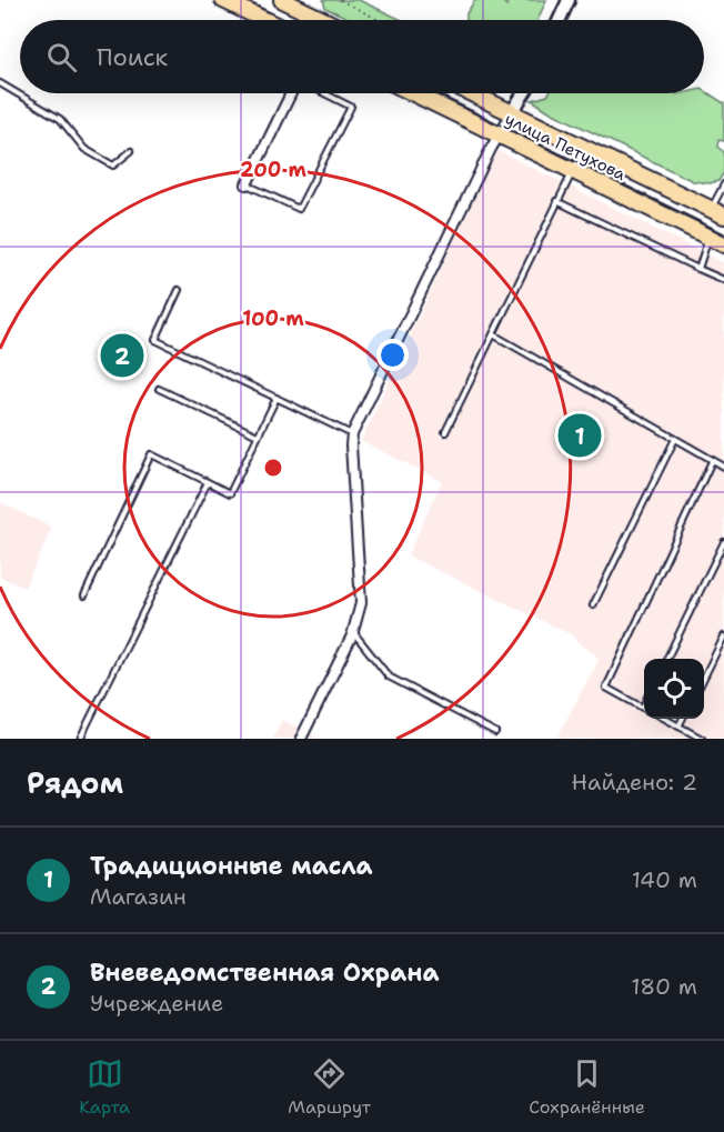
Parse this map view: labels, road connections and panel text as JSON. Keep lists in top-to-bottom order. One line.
{"streets":{"highway":["улица Петухова"]},"page":{"search":"Поиск","pins":["2","1"],"heading":["Рядом","Найдено: 2"],"list":[{"mark":"1","name":"Традиционные масла","note":"Магазин","value":"140 m"},{"mark":"2","name":"Вневедомственная Охрана","note":"Учреждение","value":"180 m"}],"nav":["Карта","Маршрут","Сохранённые"]},"rings":["200 m","100 m"]}
